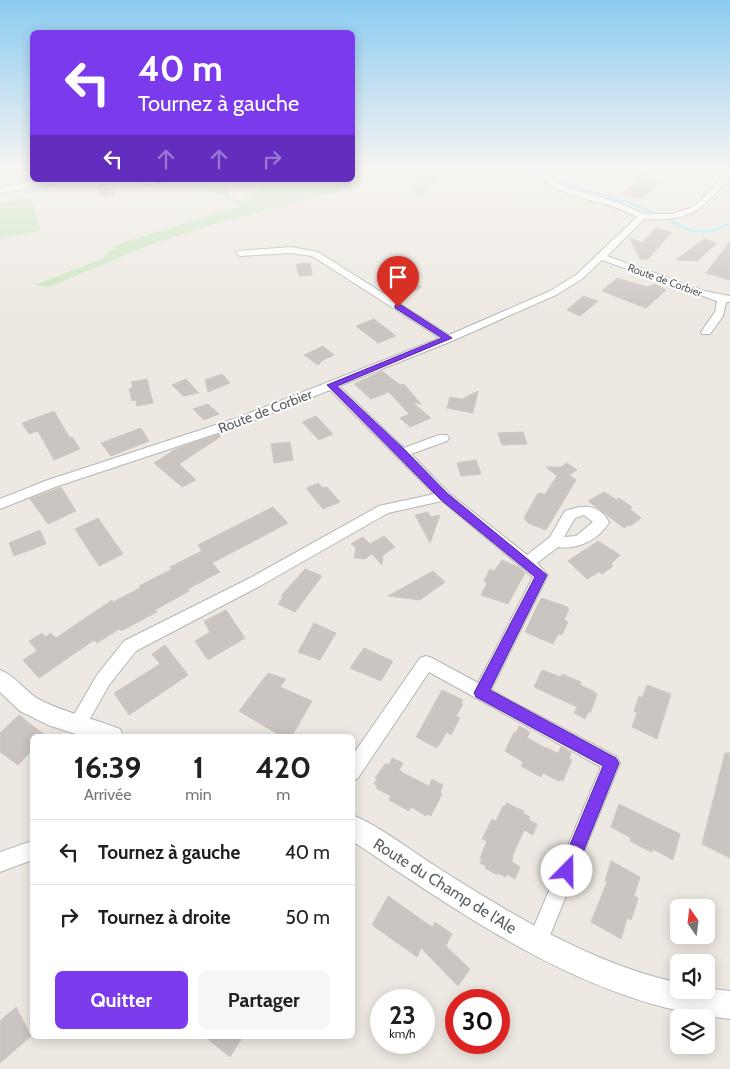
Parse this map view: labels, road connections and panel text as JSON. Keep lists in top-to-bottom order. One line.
{"streets":{"street":["Route de Corbier","Route du Champ de l'Ale"]},"north":"top","page":{"turn":["40 m","Tournez à gauche"],"eta":["16:39","Arrivée","1","min","420","m"],"list":[{"name":"Tournez à gauche","value":"40 m"},{"name":"Tournez à droite","value":"50 m"}],"buttons":["Quitter","Partager"],"speed":"23 km/h","limit":"30"}}
